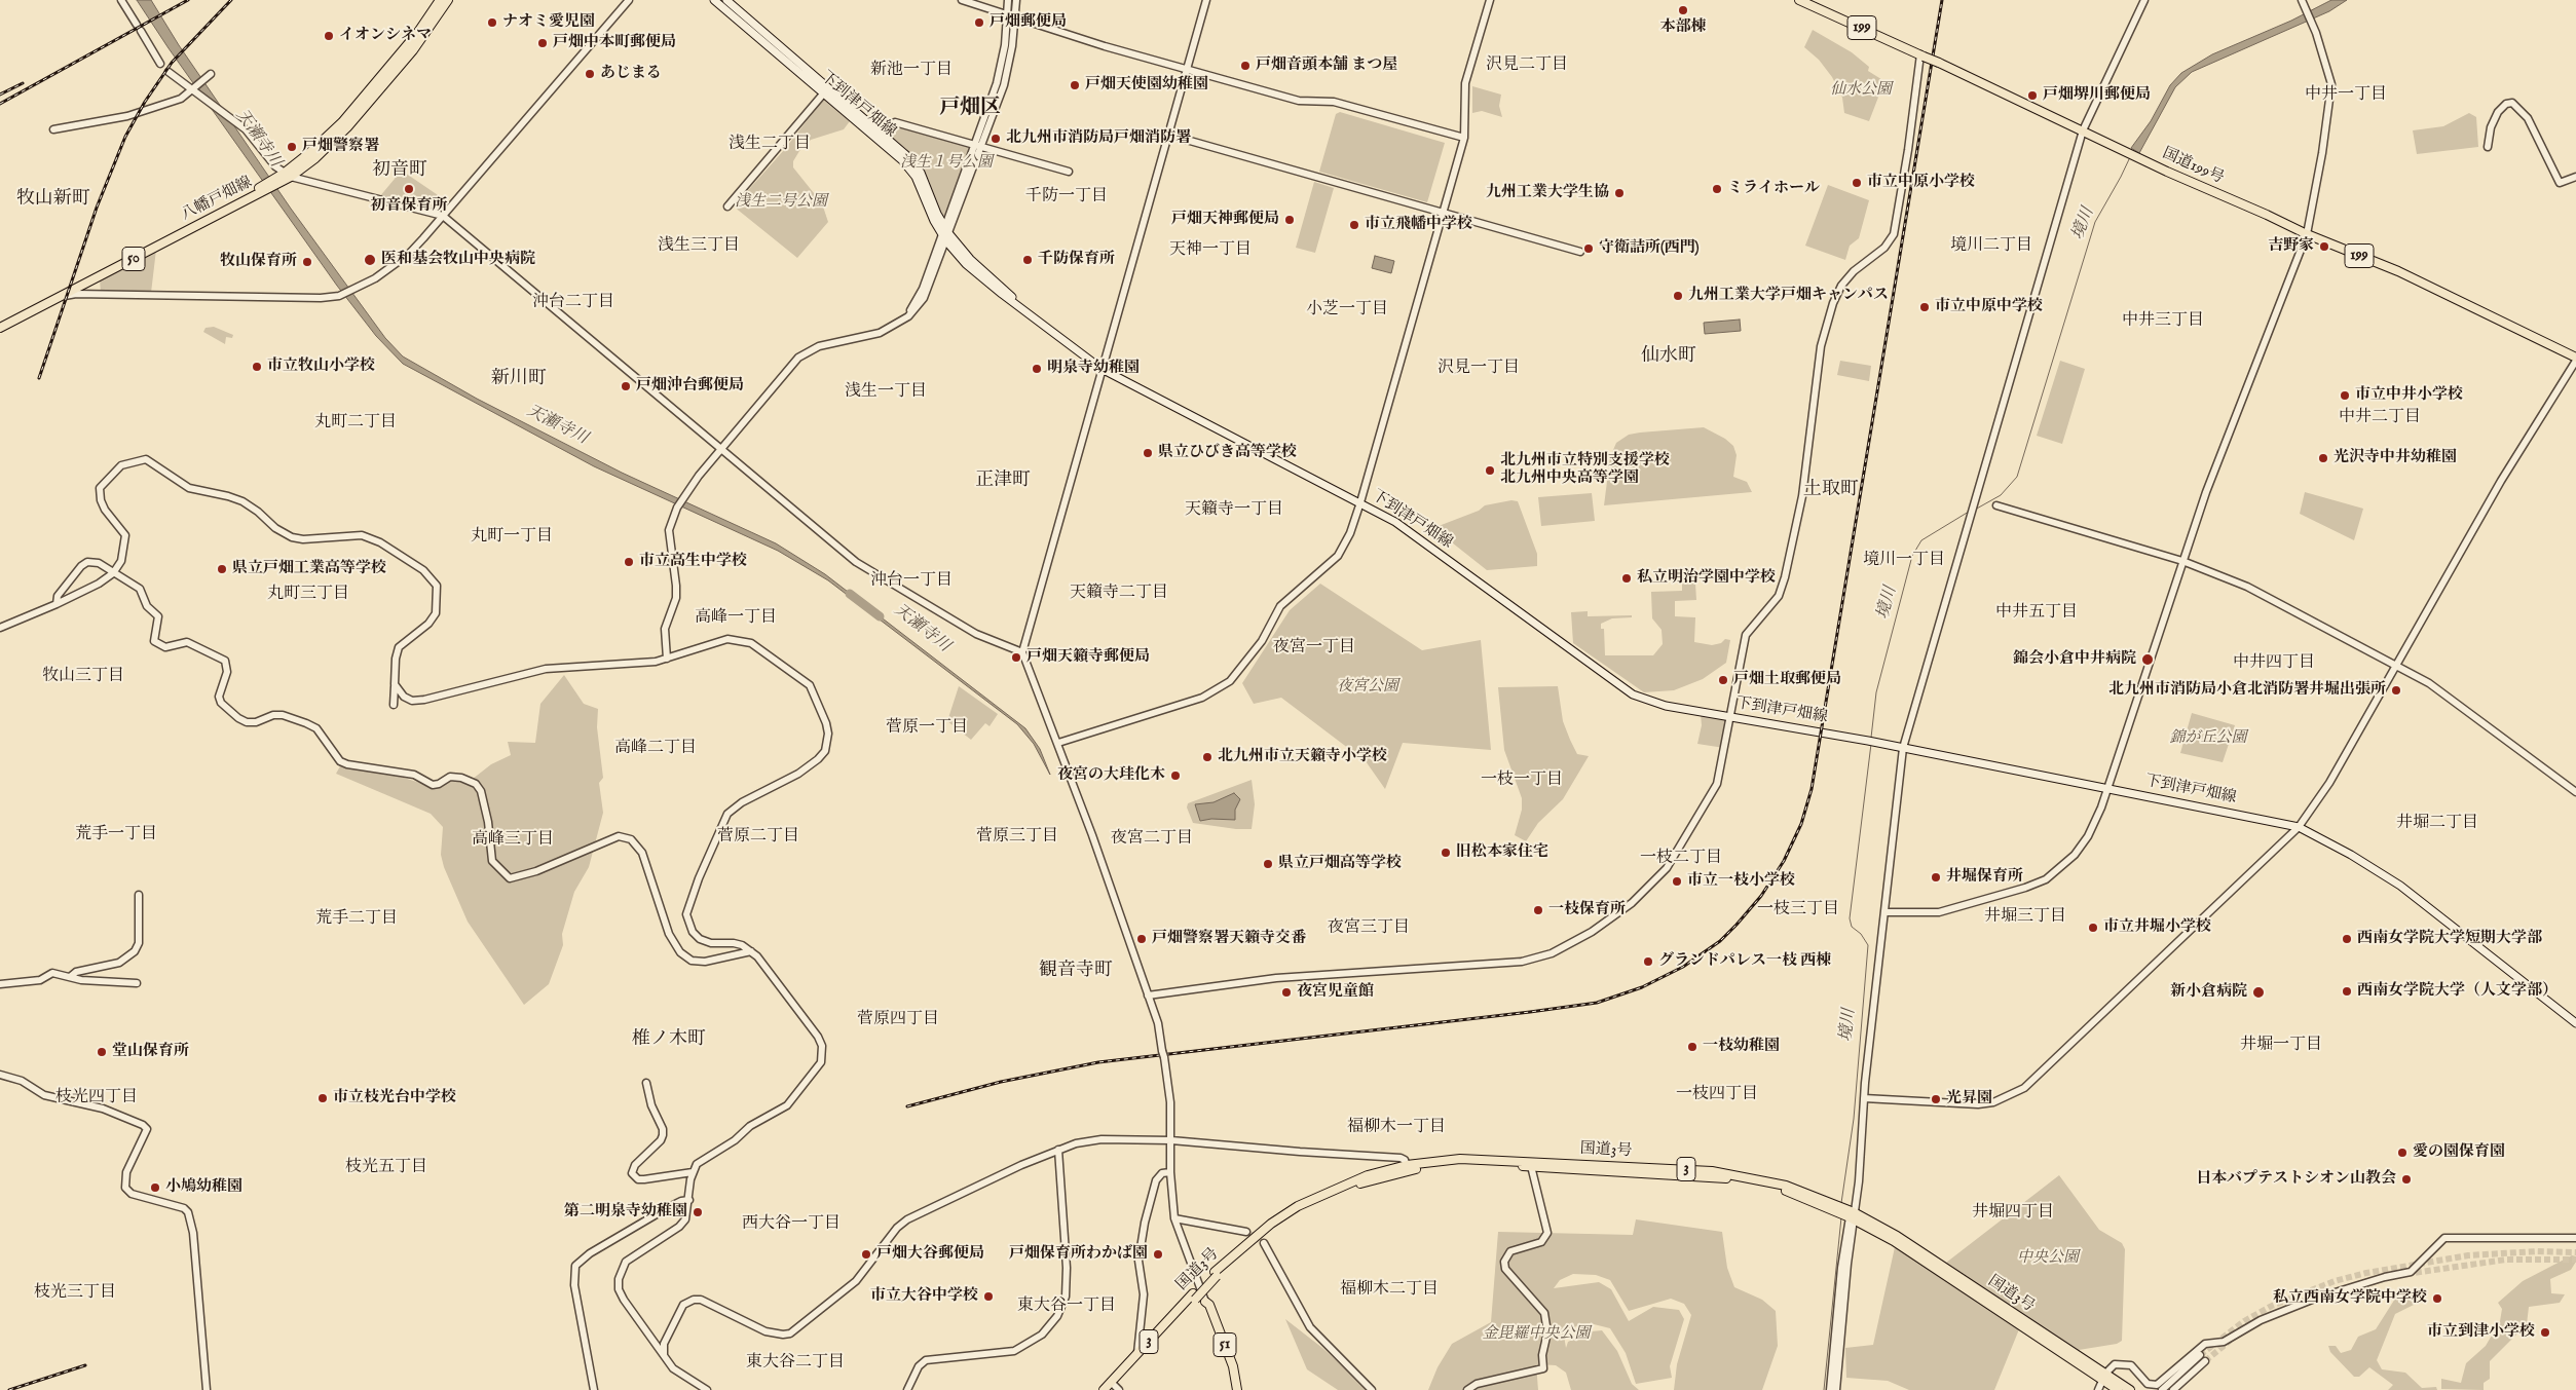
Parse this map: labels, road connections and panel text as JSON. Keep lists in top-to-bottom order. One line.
{"streets":{"main road":["199","下到津戸畑線","国道199号","八幡戸畑線","50","国道3号","3","51"]},"districts":["沢見二丁目","新池一丁目","中井一丁目","戸畑区","浅生二丁目","初音町","千防一丁目","牧山新町","浅生三丁目","境川二丁目","天神一丁目","沖台二丁目","小芝一丁目","中井三丁目","仙水町","沢見一丁目","新川町","浅生一丁目","中井二丁目","丸町二丁目","正津町","土取町","天籟寺一丁目","丸町一丁目","境川一丁目","沖台一丁目","天籟寺二丁目","丸町三丁目","中井五丁目","高峰一丁目","夜宮一丁目","中井四丁目","牧山三丁目","菅原一丁目","高峰二丁目","一枝一丁目","井堀二丁目","荒手一丁目","菅原二丁目","菅原三丁目","夜宮二丁目","高峰三丁目","一枝二丁目","一枝三丁目","井堀三丁目","荒手二丁目","夜宮三丁目","観音寺町","菅原四丁目","椎ノ木町","井堀一丁目","一枝四丁目","枝光四丁目","福柳木一丁目","枝光五丁目","井堀四丁目","西大谷一丁目","福柳木二丁目","枝光三丁目","東大谷一丁目","東大谷二丁目"],"water":["天瀬寺川","境川"],"parks":["仙水公園","浅生１号公園","浅生二号公園","夜宮公園","錦が丘公園","中央公園","金毘羅中央公園"],"places":["本部棟","ナオミ愛児園","戸畑郵便局","イオンシネマ","戸畑中本町郵便局","戸畑音頭本舗 まつ屋","あじまる","戸畑天使園幼稚園","戸畑堺川郵便局","北九州市消防局戸畑消防署","戸畑警察署","市立中原小学校","初音保育所","ミライホール","九州工業大学生協","戸畑天神郵便局","市立飛幡中学校","吉野家","守衛詰所(西門)","医和基会牧山中央病院","千防保育所","牧山保育所","九州工業大学戸畑キャンパス","市立中原中学校","市立牧山小学校","明泉寺幼稚園","戸畑沖台郵便局","市立中井小学校","県立ひびき高等学校","光沢寺中井幼稚園","北九州市立特別支援学校 北九州中央高等学園","市立高生中学校","県立戸畑工業高等学校","私立明治学園中学校","戸畑天籟寺郵便局","錦会小倉中井病院","戸畑土取郵便局","北九州市消防局小倉北消防署井堀出張所","北九州市立天籟寺小学校","夜宮の大珪化木","旧松本家住宅","県立戸畑高等学校","井堀保育所","市立一枝小学校","一枝保育所","市立井堀小学校","戸畑警察署天籟寺交番","西南女学院大学短期大学部","グランドパレス一枝 西棟","西南女学院大学（人文学部）","夜宮児童館","新小倉病院","一枝幼稚園","堂山保育所","市立枝光台中学校","光昇園","愛の園保育園","日本バプテストシオン山教会","小鳩幼稚園","第二明泉寺幼稚園","戸畑大谷郵便局","戸畑保育所わかば園","市立大谷中学校","私立西南女学院中学校","市立到津小学校"]}
